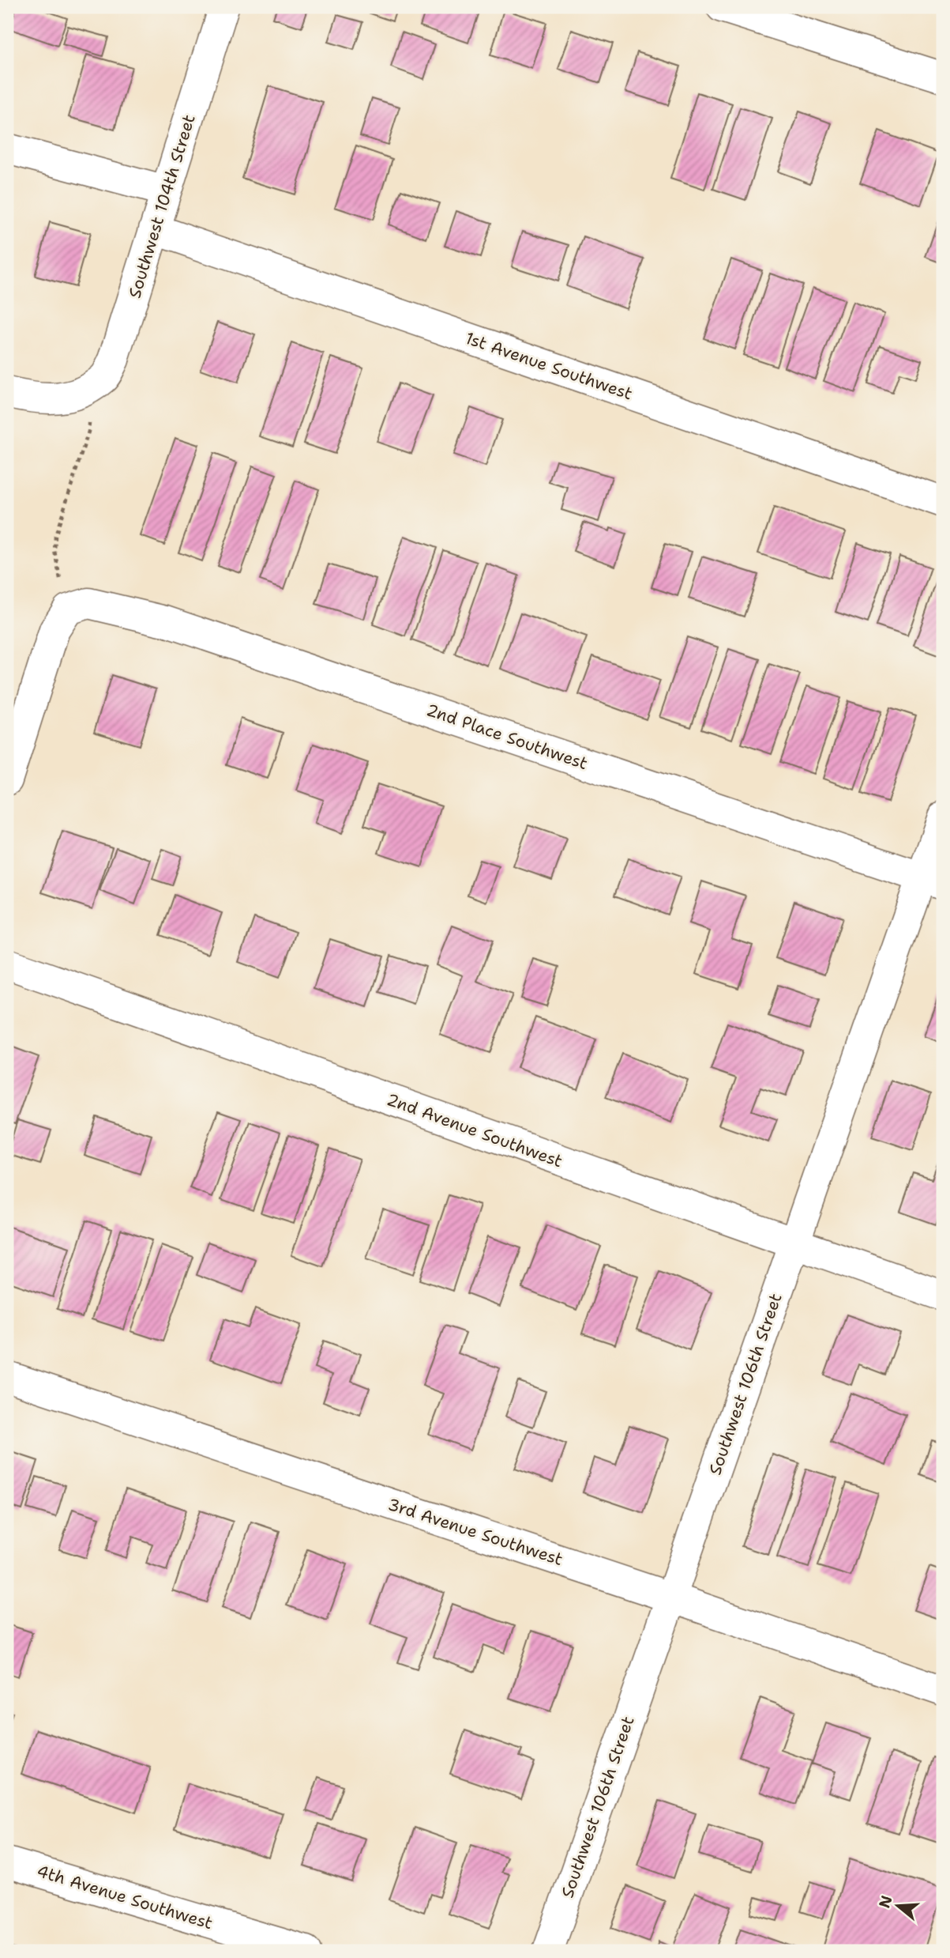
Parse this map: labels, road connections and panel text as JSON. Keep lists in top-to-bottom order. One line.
{"streets":{"street":["Southwest 104th Street","1st Avenue Southwest","2nd Place Southwest","2nd Avenue Southwest","Southwest 106th Street","3rd Avenue Southwest","4th Avenue Southwest"]},"crossings":[["Southwest 104th Street","1st Avenue Southwest"],["2nd Place Southwest","Southwest 106th Street"],["2nd Avenue Southwest","Southwest 106th Street"],["Southwest 106th Street","3rd Avenue Southwest"]],"north":"left"}
